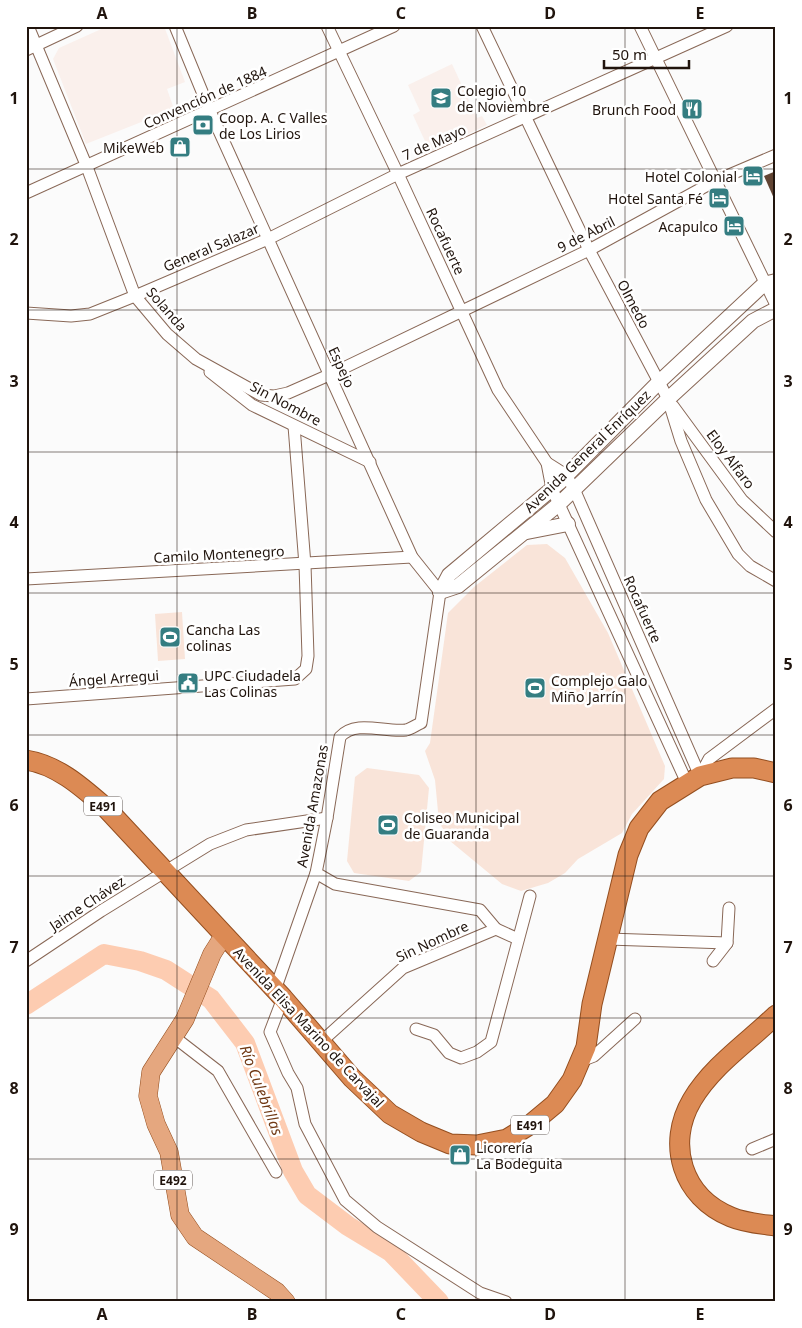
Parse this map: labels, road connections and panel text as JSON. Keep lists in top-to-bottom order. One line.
{"streets":{"highway":["E491","Avenida Elisa Marino de Carvajal"],"main road":["E492"],"street":["Convención de 1884","7 de Mayo","9 de Abril","Rocafuerte","General Salazar","Olmedo","Solanda","Espejo","Sin Nombre","Avenida General Enríquez","Eloy Alfaro","Camilo Montenegro","Ángel Arregui","Avenida Amazonas","Jaime Chávez"]},"crossings":[["Convención de 1884","Rocafuerte"],["Convención de 1884","Solanda"],["Convención de 1884","Espejo"],["7 de Mayo","Rocafuerte"],["7 de Mayo","General Salazar"],["7 de Mayo","Olmedo"],["9 de Abril","Rocafuerte"],["9 de Abril","Olmedo"],["9 de Abril","Solanda"],["Rocafuerte","General Salazar"],["Rocafuerte","Solanda"],["Rocafuerte","Avenida General Enríquez"],["Rocafuerte","Avenida Elisa Marino de Carvajal"],["General Salazar","Solanda"],["General Salazar","Espejo"],["Olmedo","Avenida General Enríquez"],["Olmedo","Eloy Alfaro"],["Solanda","Espejo"],["Solanda","Sin Nombre"],["Espejo","Sin Nombre"],["Espejo","Avenida General Enríquez"],["Espejo","Camilo Montenegro"],["Espejo","Avenida Amazonas"],["Sin Nombre","Avenida Elisa Marino de Carvajal"],["Avenida General Enríquez","Eloy Alfaro"],["Avenida General Enríquez","Avenida Amazonas"],["Camilo Montenegro","Ángel Arregui"],["Avenida Amazonas","Jaime Chávez"],["Avenida Amazonas","Avenida Elisa Marino de Carvajal"],["Jaime Chávez","Avenida Elisa Marino de Carvajal"],["Avenida Elisa Marino de Carvajal","E492"]],"water":["Río Culebrillas"],"places":{"school or university":["Colegio 10 de Noviembre"],"restaurant":["Brunch Food"],"bank":["Coop. A. C Valles de Los Lirios"],"shop":["MikeWeb","Licorería La Bodeguita"],"hotel":["Hotel Colonial","Hotel Santa Fé","Acapulco"],"sports":["Cancha Las colinas","Complejo Galo Miño Jarrín","Coliseo Municipal de Guaranda"],"public building":["UPC Ciudadela Las Colinas"]},"scale_bar":"50 m","grid":{"columns":["A","B","C","D","E"],"rows":["1","2","3","4","5","6","7","8","9"]}}
